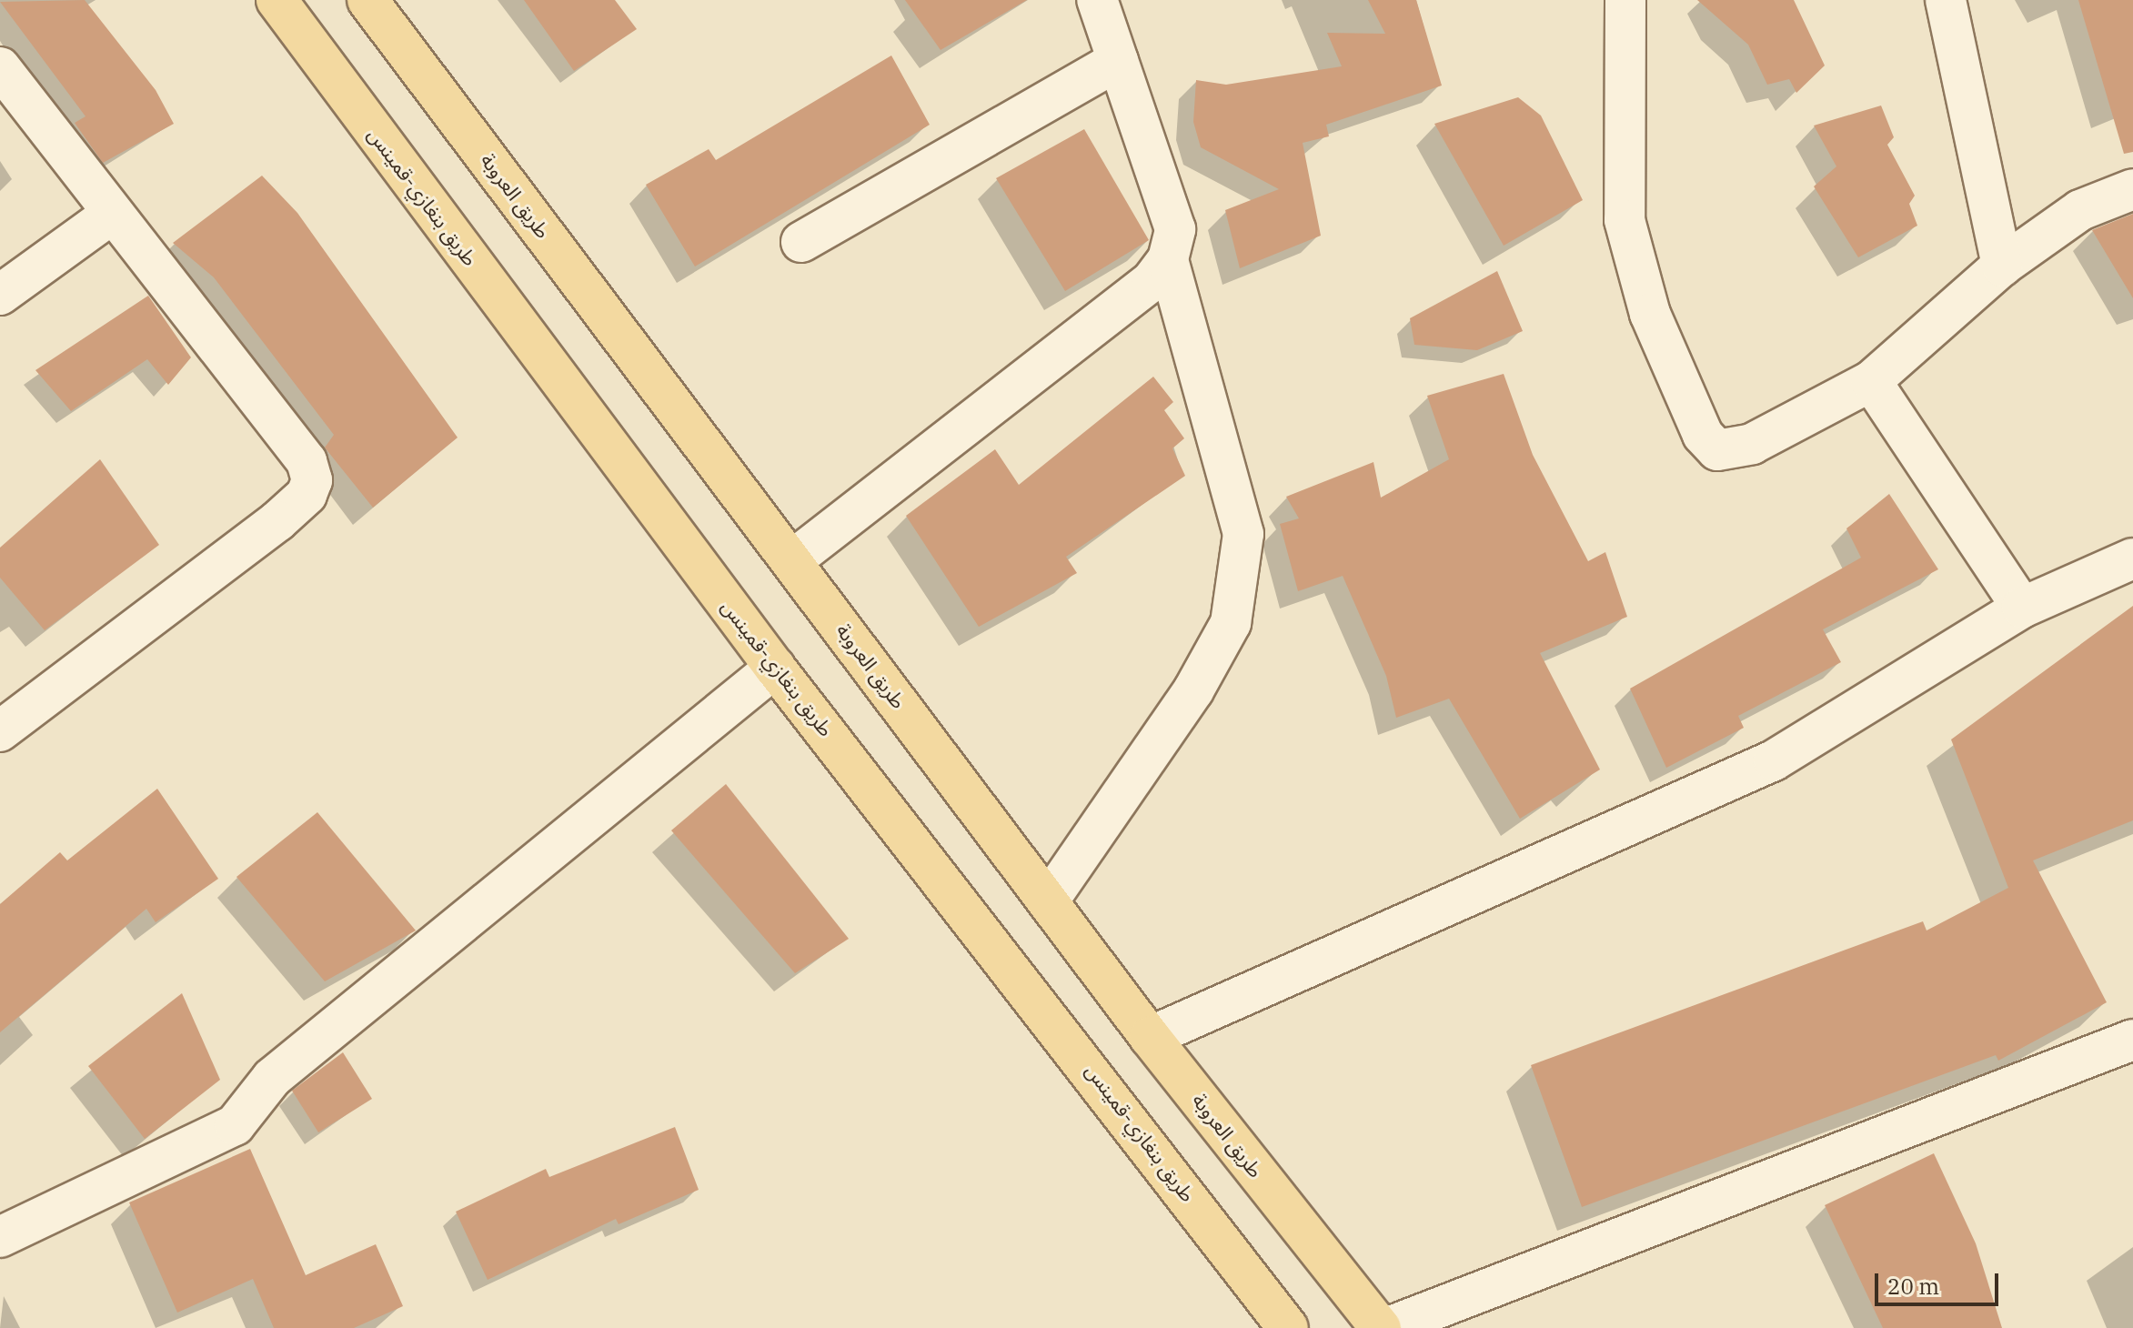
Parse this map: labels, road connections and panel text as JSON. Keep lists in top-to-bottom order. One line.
{"streets":{"main road":["طريق العروبة","طريق بنغازي-قمينس"]},"scale_bar":"20 m"}
